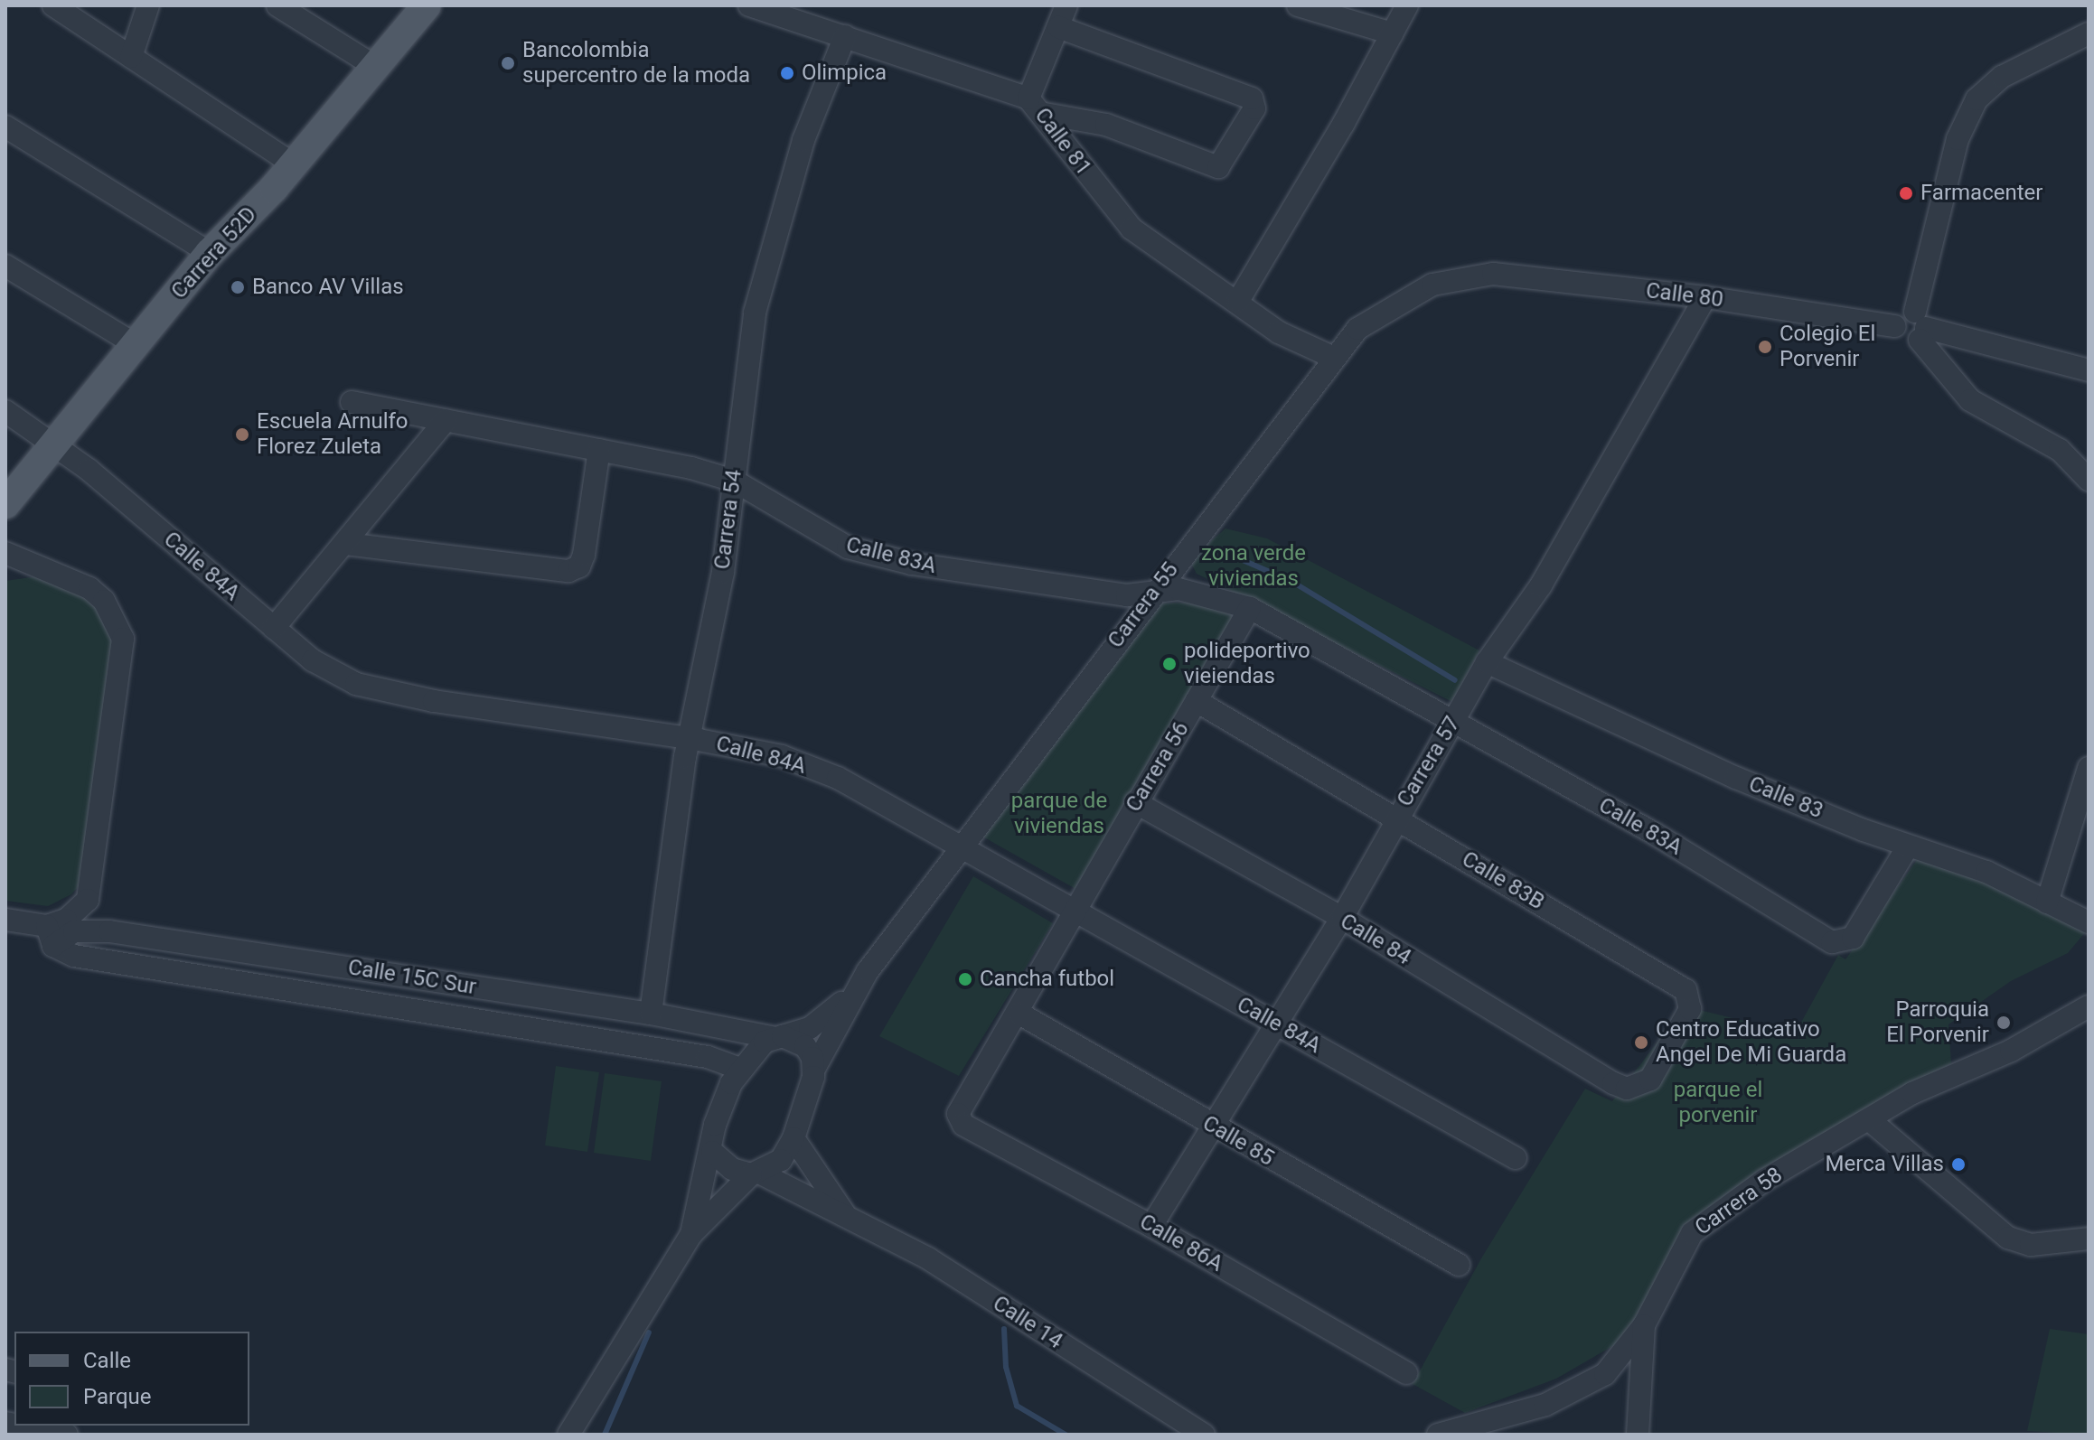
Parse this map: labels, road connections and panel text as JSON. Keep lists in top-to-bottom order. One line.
{"streets":{"main road":["Carrera 52D"],"street":["Calle 81","Calle 80","Carrera 54","Calle 83A","Calle 84A","Carrera 55","Carrera 57","Carrera 56","Calle 83","Calle 83B","Calle 84","Calle 15C Sur","Calle 85","Carrera 58","Calle 86A","Calle 14"]},"crossings":[["Calle 81","Carrera 54"],["Calle 81","Carrera 55"],["Carrera 52D","Calle 84A"],["Calle 80","Carrera 55"],["Calle 80","Carrera 57"],["Carrera 54","Calle 83A"],["Carrera 54","Calle 84A"],["Carrera 54","Calle 15C Sur"],["Calle 83A","Carrera 55"],["Calle 83A","Carrera 57"],["Calle 83A","Carrera 56"],["Calle 83A","Calle 83"],["Calle 84A","Carrera 55"],["Calle 84A","Carrera 57"],["Calle 84A","Carrera 56"],["Carrera 55","Calle 15C Sur"],["Carrera 57","Calle 83"],["Carrera 57","Calle 83B"],["Carrera 57","Calle 84"],["Carrera 57","Calle 85"],["Carrera 57","Calle 86A"],["Carrera 56","Calle 83B"],["Carrera 56","Calle 84"],["Carrera 56","Calle 85"],["Carrera 56","Calle 86A"],["Calle 83B","Calle 84"]],"parks":["zona verde viviendas","parque de viviendas","parque el porvenir"],"places":["Bancolombia supercentro de la moda","Olimpica","Farmacenter","Banco AV Villas","Colegio El Porvenir","Escuela Arnulfo Florez Zuleta","polideportivo vieiendas","Cancha futbol","Parroquia El Porvenir","Centro Educativo Angel De Mi Guarda","Merca Villas"],"legend":["Calle","Parque"]}
